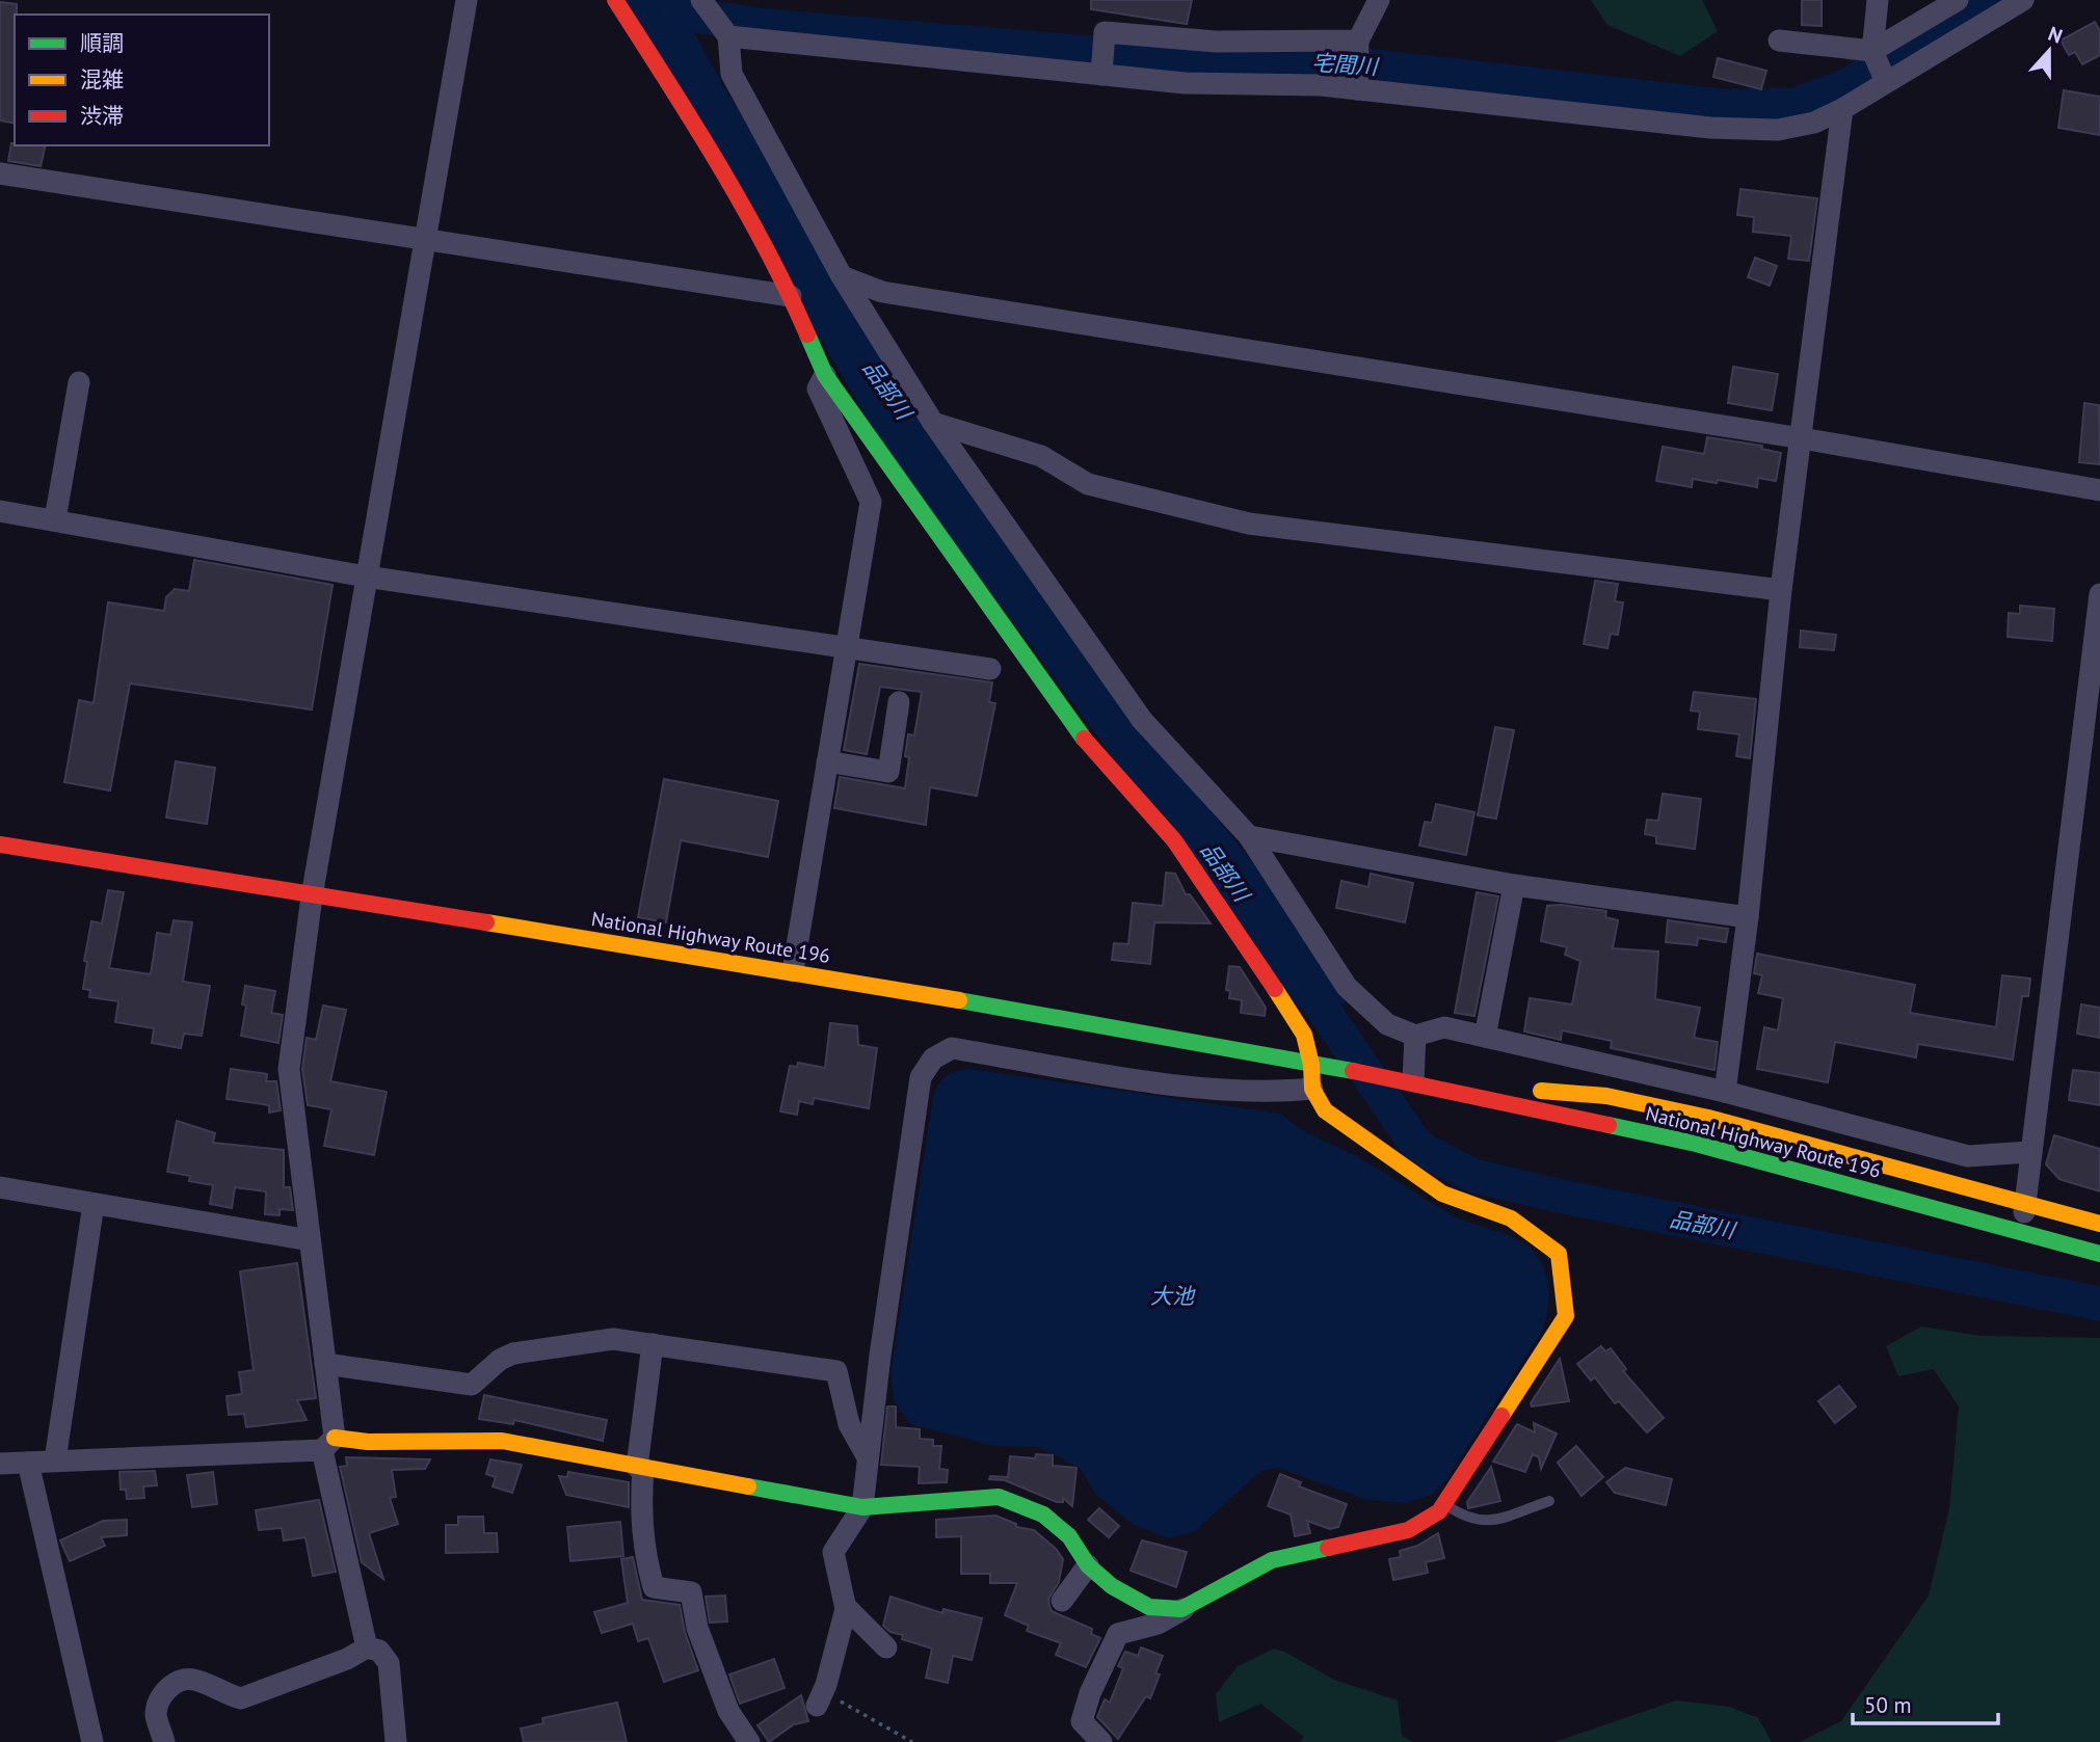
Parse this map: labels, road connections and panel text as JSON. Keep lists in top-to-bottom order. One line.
{"streets":{"main road":["National Highway Route 196"]},"water":["宅間川","品部川","大池"],"legend":["順調","混雑","渋滞"],"scale_bar":"50 m","north":"top"}
